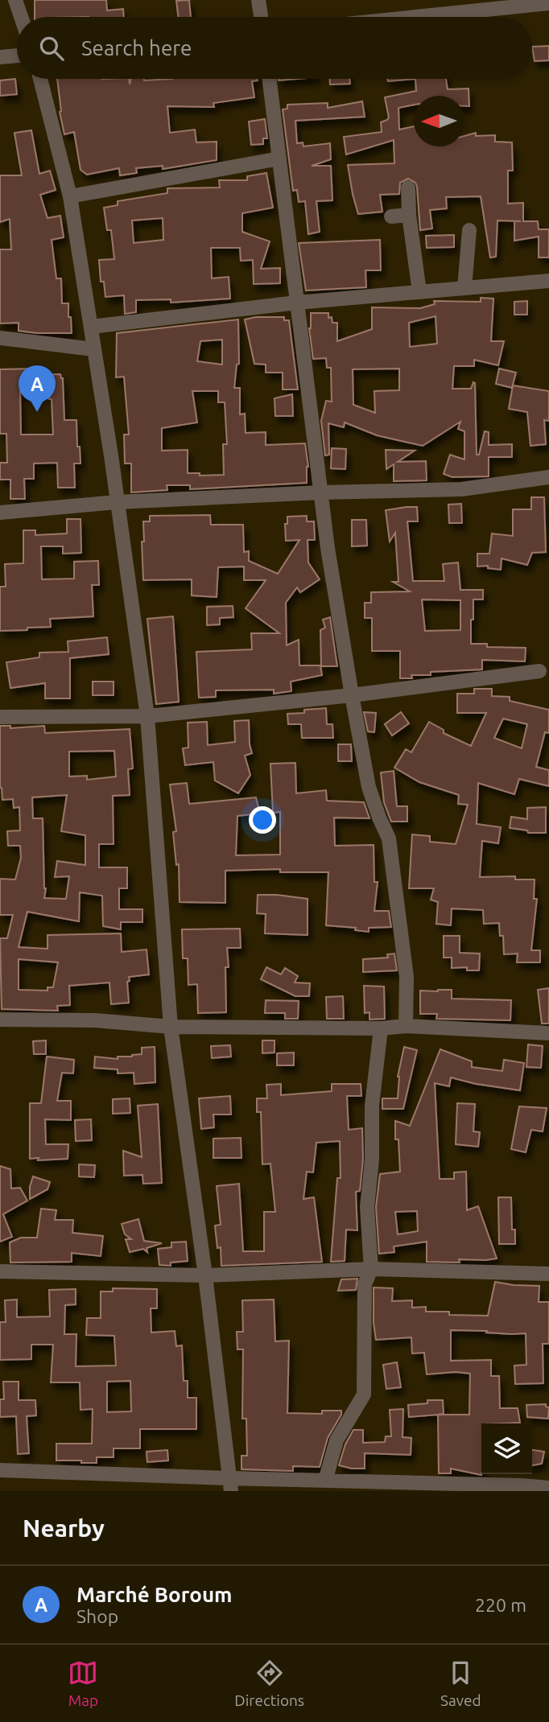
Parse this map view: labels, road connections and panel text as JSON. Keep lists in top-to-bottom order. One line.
{"north":"left","page":{"search":"Search here","pins":"A","heading":"Nearby","list":[{"mark":"A","name":"Marché Boroum","note":"Shop","value":"220 m"}],"nav":["Map","Directions","Saved"]}}
